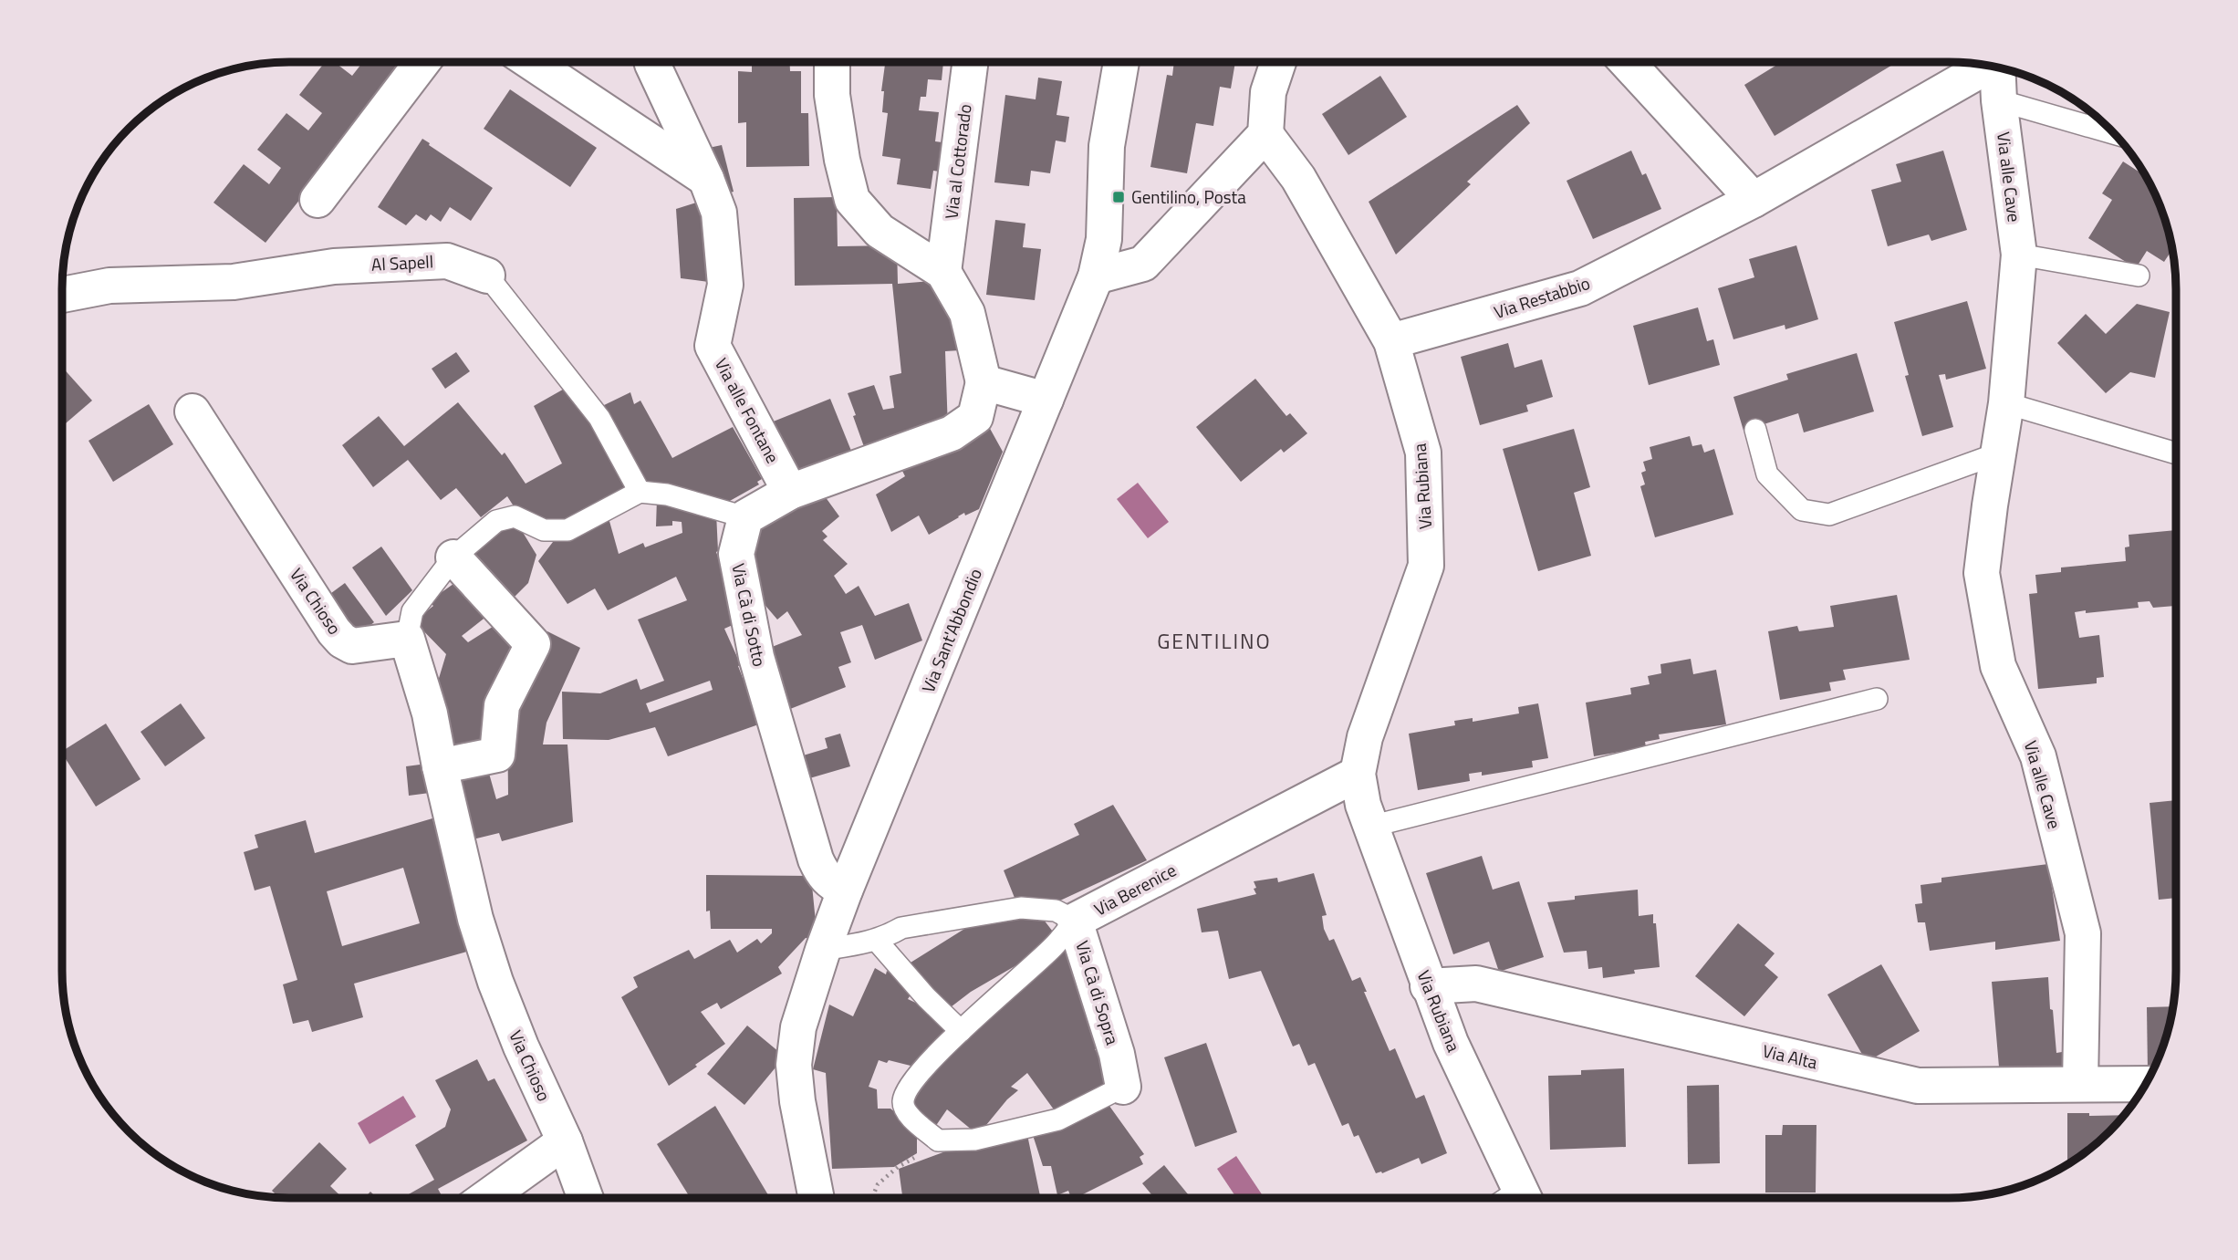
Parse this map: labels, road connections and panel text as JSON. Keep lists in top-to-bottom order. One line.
{"streets":{"street":["Via al Cottorado","Via alle Cave","Al Sapell","Via Restabbio","Via alle Fontane","Via Rubiana","Via Chioso","Via Cà di Sotto","Via Sant'Abbondio","Via Berenice","Via Cà di Sopra","Via Alta"]},"crossings":[["Via alle Cave","Via Alta"],["Via Restabbio","Via Rubiana"],["Via Rubiana","Via Berenice"],["Via Rubiana","Via Alta"],["Via Cà di Sotto","Via Sant'Abbondio"],["Via Sant'Abbondio","Via Berenice"],["Via Berenice","Via Cà di Sopra"]],"districts":["GENTILINO"],"places":{"transit":["Gentilino, Posta"]}}
